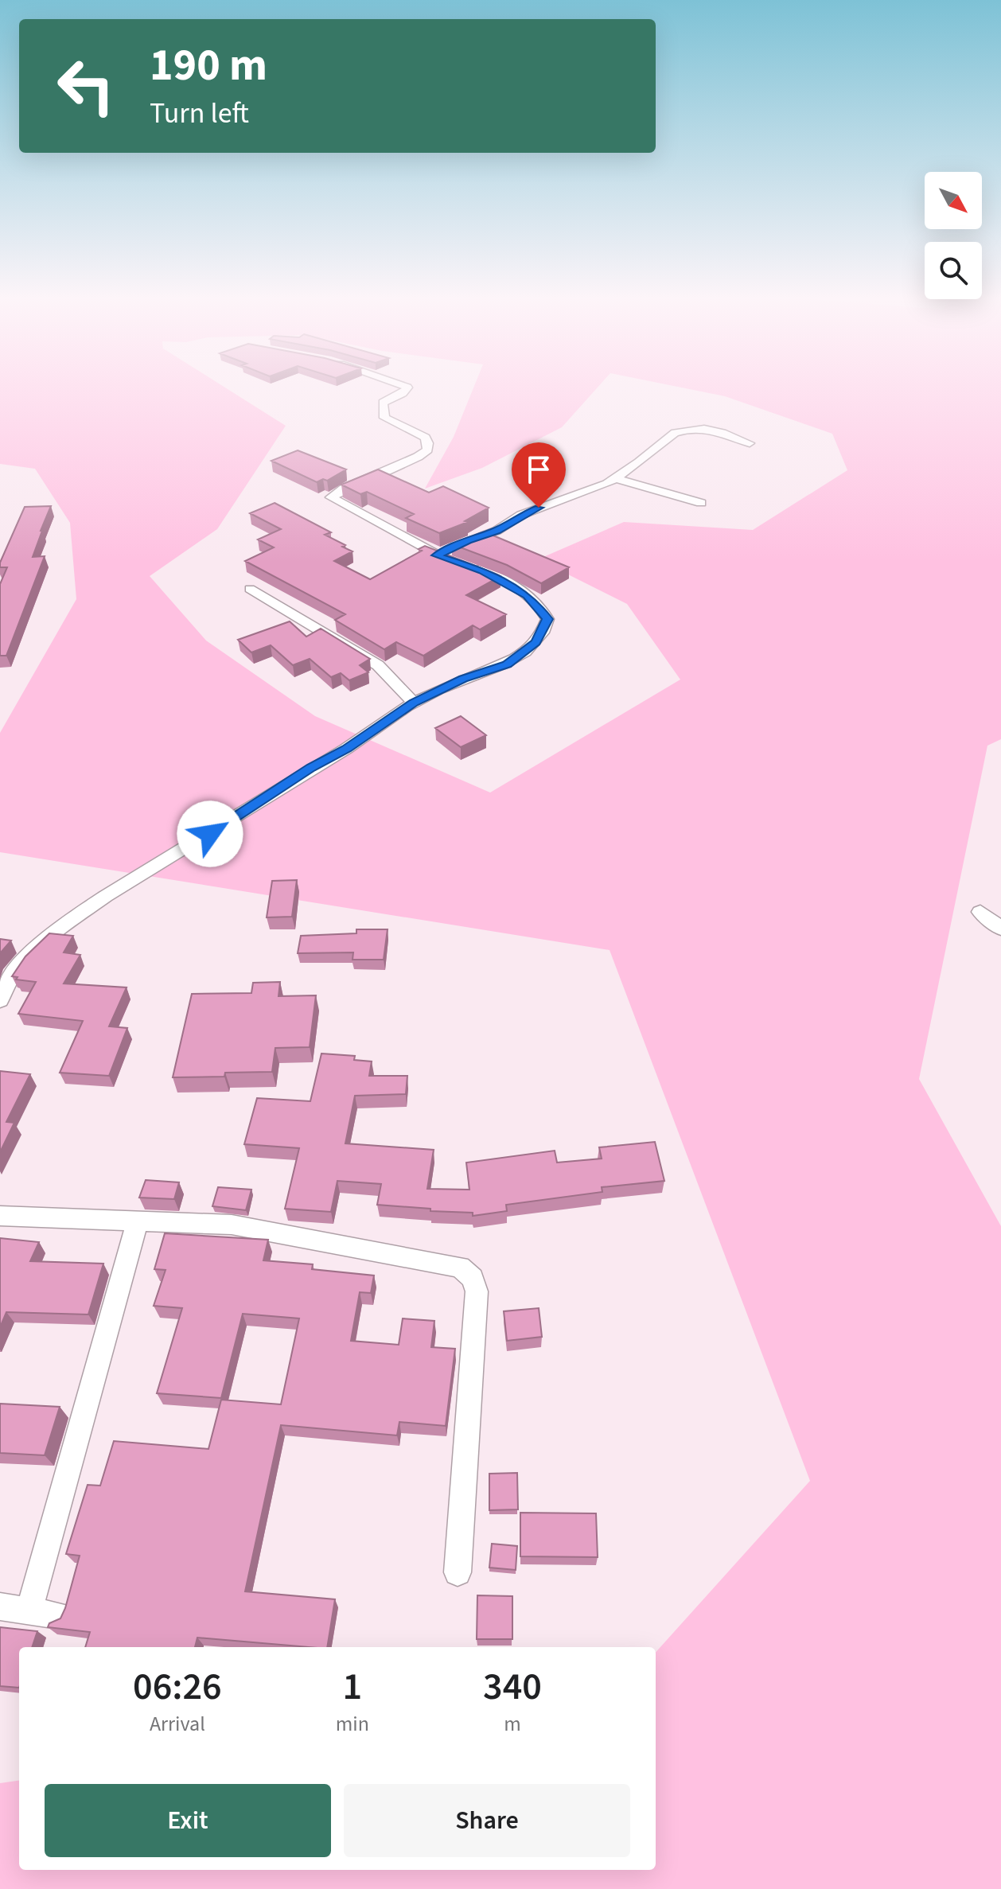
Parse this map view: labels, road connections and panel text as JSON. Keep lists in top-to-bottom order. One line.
{"north":"bottom right","page":{"turn":["190 m","Turn left"],"eta":["06:26","Arrival","1","min","340","m"],"buttons":["Exit","Share"]}}
